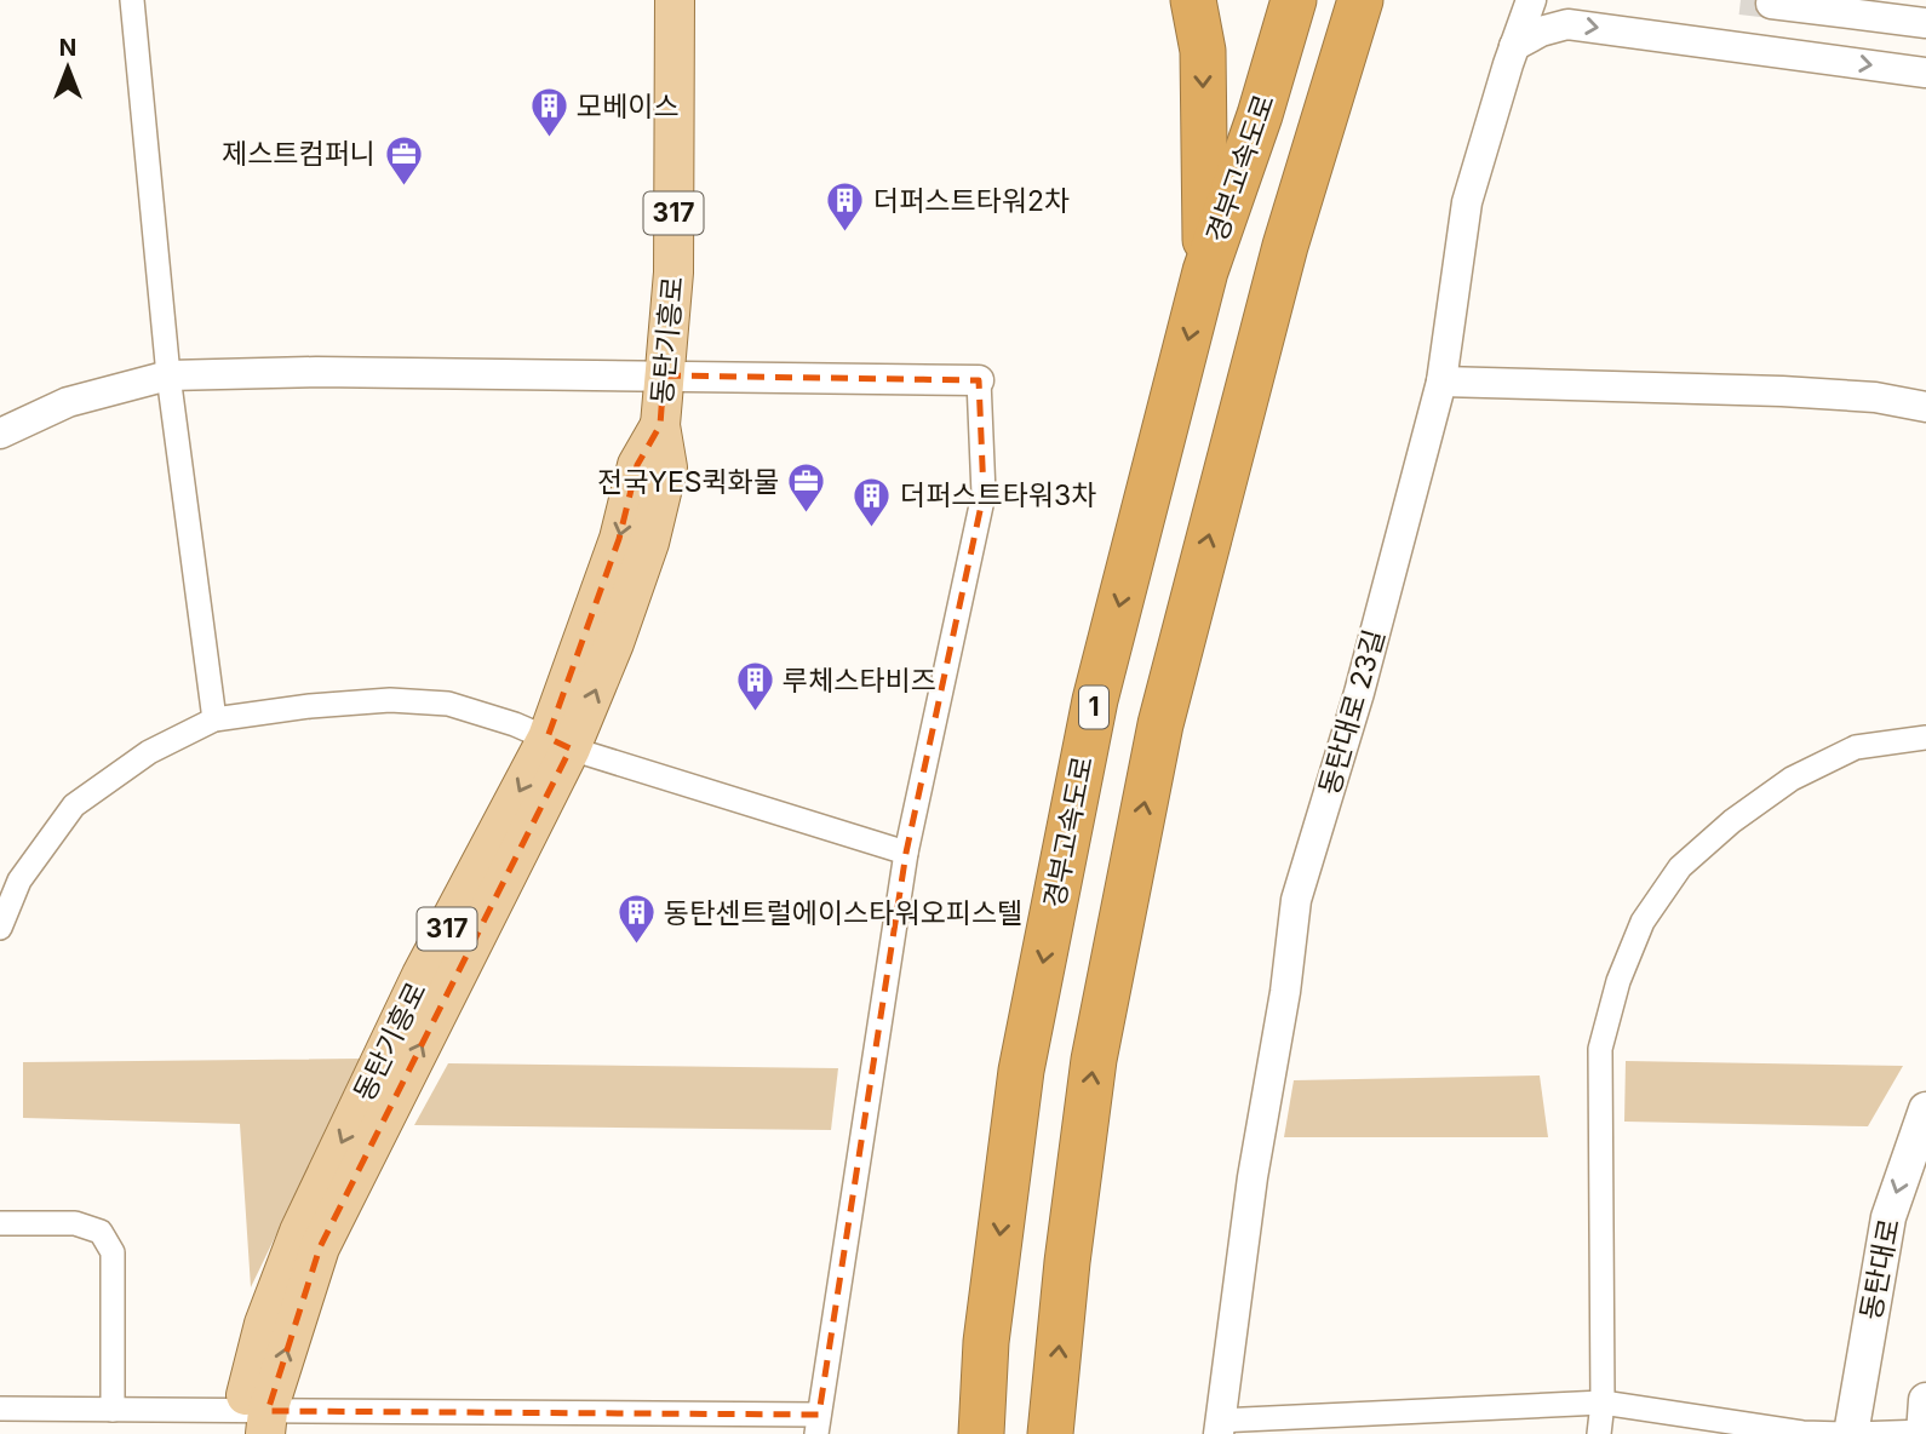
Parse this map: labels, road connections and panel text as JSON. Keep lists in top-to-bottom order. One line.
{"streets":{"highway":["경부고속도로","1"],"main road":["317","동탄기흥로","동탄대로"],"street":["동탄대로 23길"]},"one_way":["동탄대로"],"places":{"building":["모베이스","더퍼스트타워2차","더퍼스트타워3차","루체스타비즈","동탄센트럴에이스타워오피스텔"],"office":["제스트컴퍼니","전국YES퀵화물"]},"north":"top"}
